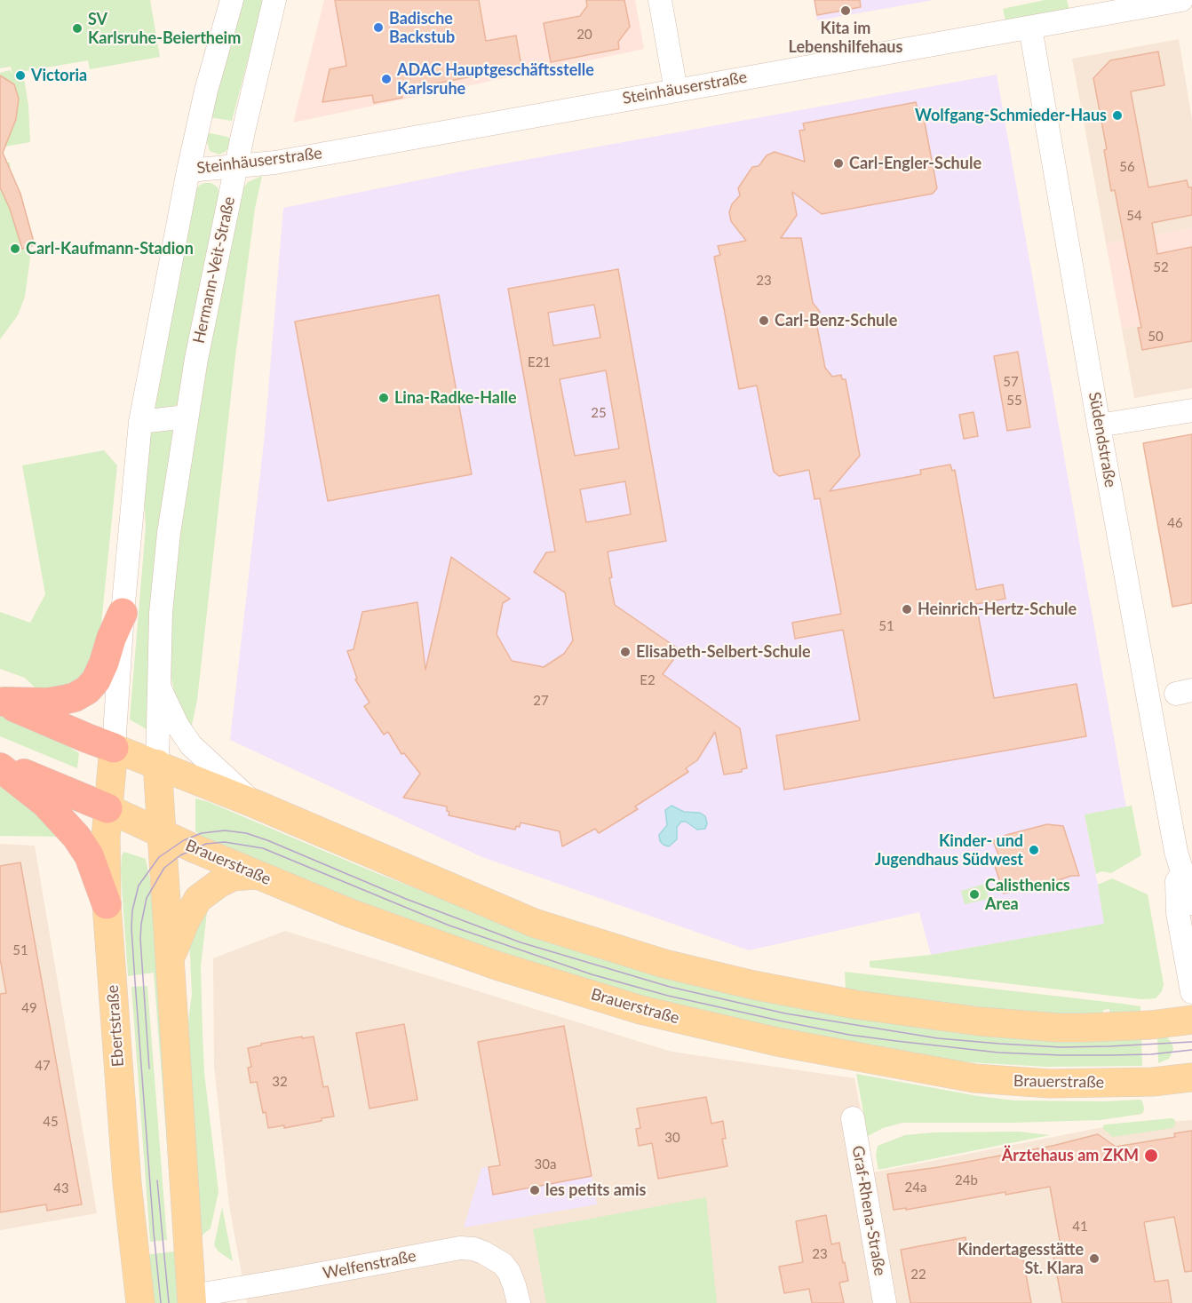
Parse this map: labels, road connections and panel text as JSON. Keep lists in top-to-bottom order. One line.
{"streets":{"main road":["Brauerstraße","Ebertstraße"],"street":["Steinhäuserstraße","Hermann-Veit-Straße","Südendstraße","Graf-Rhena-Straße","Welfenstraße"]},"crossings":[["Steinhäuserstraße","Hermann-Veit-Straße"],["Steinhäuserstraße","Südendstraße"],["Brauerstraße","Ebertstraße"]],"places":["Kita im Lebenshilfehaus","Badische Backstub","SV Karlsruhe-Beiertheim","Victoria","ADAC Hauptgeschäftsstelle Karlsruhe","Wolfgang-Schmieder-Haus","Carl-Engler-Schule","Carl-Kaufmann-Stadion","Carl-Benz-Schule","Lina-Radke-Halle","Heinrich-Hertz-Schule","Elisabeth-Selbert-Schule","Kinder- und Jugendhaus Südwest","Calisthenics Area","Ärztehaus am ZKM","les petits amis","Kindertagesstätte St. Klara"],"house_numbers":["20","56","54","52","23","50","E21","57","55","25","46","51","E2","27","51","49","47","32","45","30","30a","24b","24a","43","41","23","22"]}
